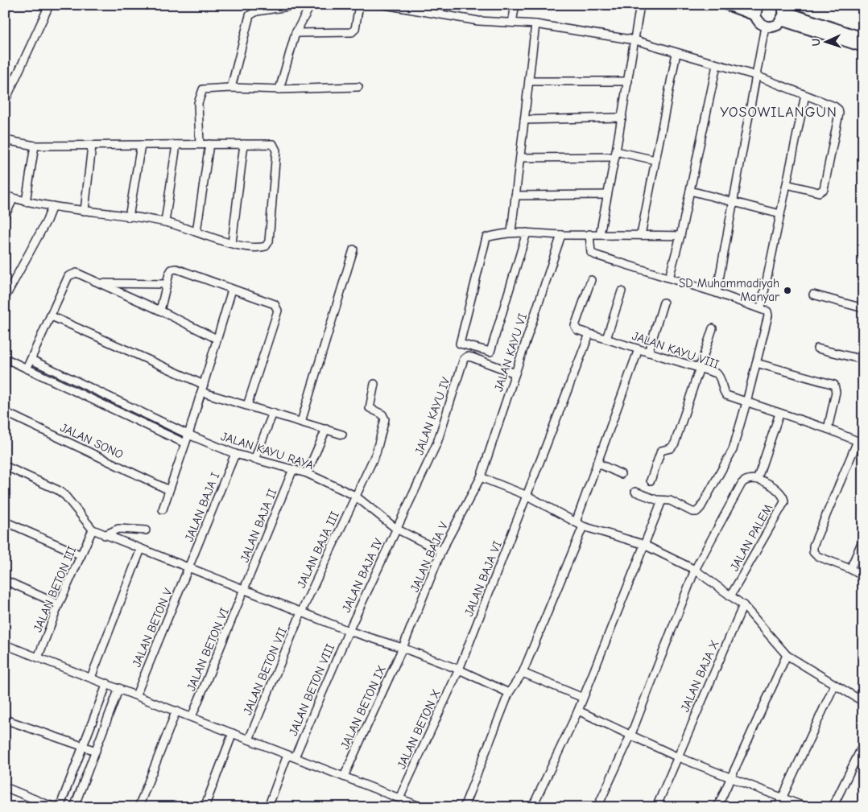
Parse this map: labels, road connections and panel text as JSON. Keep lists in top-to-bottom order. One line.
{"streets":{"street":["JALAN KAYU VIII","JALAN KAYU VI","JALAN KAYU IV","JALAN SONO","JALAN KAYU RAYA","JALAN BAJA I","JALAN BAJA II","JALAN PALEM","JALAN BAJA III","JALAN BAJA V","JALAN BAJA IV","JALAN BAJA VI","JALAN BETON III","JALAN BETON V","JALAN BETON VI","JALAN BETON VII","JALAN BAJA X","JALAN BETON VIII","JALAN BETON IX","JALAN BETON X"]},"crossings":[["JALAN KAYU VIII","JALAN BAJA VI"],["JALAN KAYU VI","JALAN KAYU IV"],["JALAN KAYU VI","JALAN BAJA V"],["JALAN KAYU IV","JALAN KAYU RAYA"],["JALAN KAYU IV","JALAN BAJA IV"],["JALAN KAYU RAYA","JALAN BAJA I"],["JALAN KAYU RAYA","JALAN BAJA II"],["JALAN KAYU RAYA","JALAN BAJA III"],["JALAN KAYU RAYA","JALAN BAJA V"],["JALAN KAYU RAYA","JALAN BAJA IV"],["JALAN BAJA I","JALAN BETON V"],["JALAN BAJA II","JALAN BETON VI"],["JALAN BAJA III","JALAN BETON VII"],["JALAN BAJA V","JALAN BETON IX"],["JALAN BAJA IV","JALAN BETON VIII"],["JALAN BAJA VI","JALAN BETON X"]],"districts":["YOSOWILANGUN"],"places":["SD Muhammadiyah Manyar"],"north":"left"}
